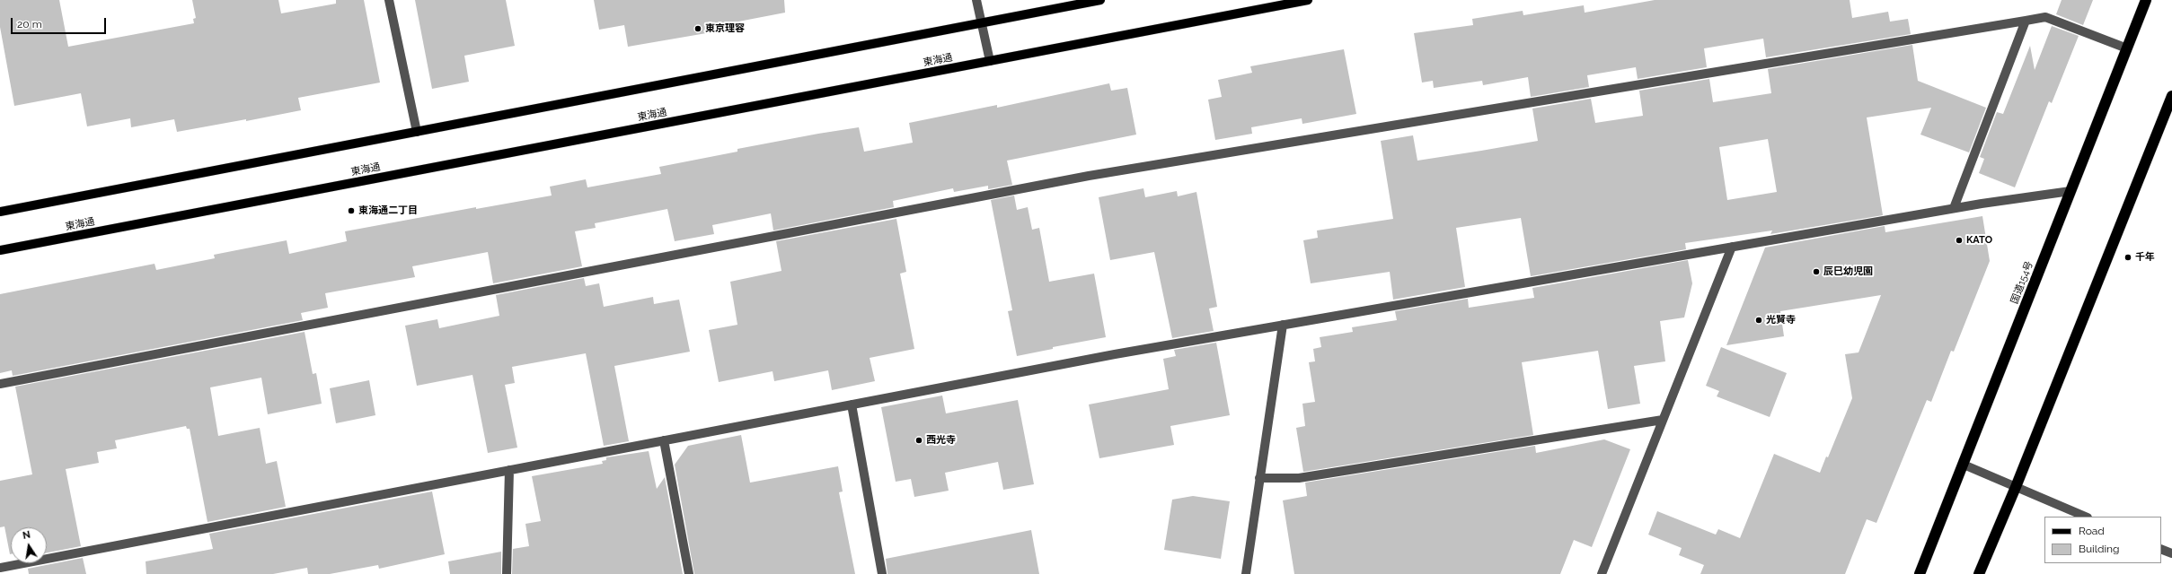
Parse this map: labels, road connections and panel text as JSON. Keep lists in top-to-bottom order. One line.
{"streets":{"highway":["国道154号"],"main road":["東海通"]},"places":["東京理容","東海通二丁目","KATO","千年","辰巳幼児園","光賢寺","西光寺"],"legend":["Road","Building"],"scale_bar":"20 m","north":"top"}
